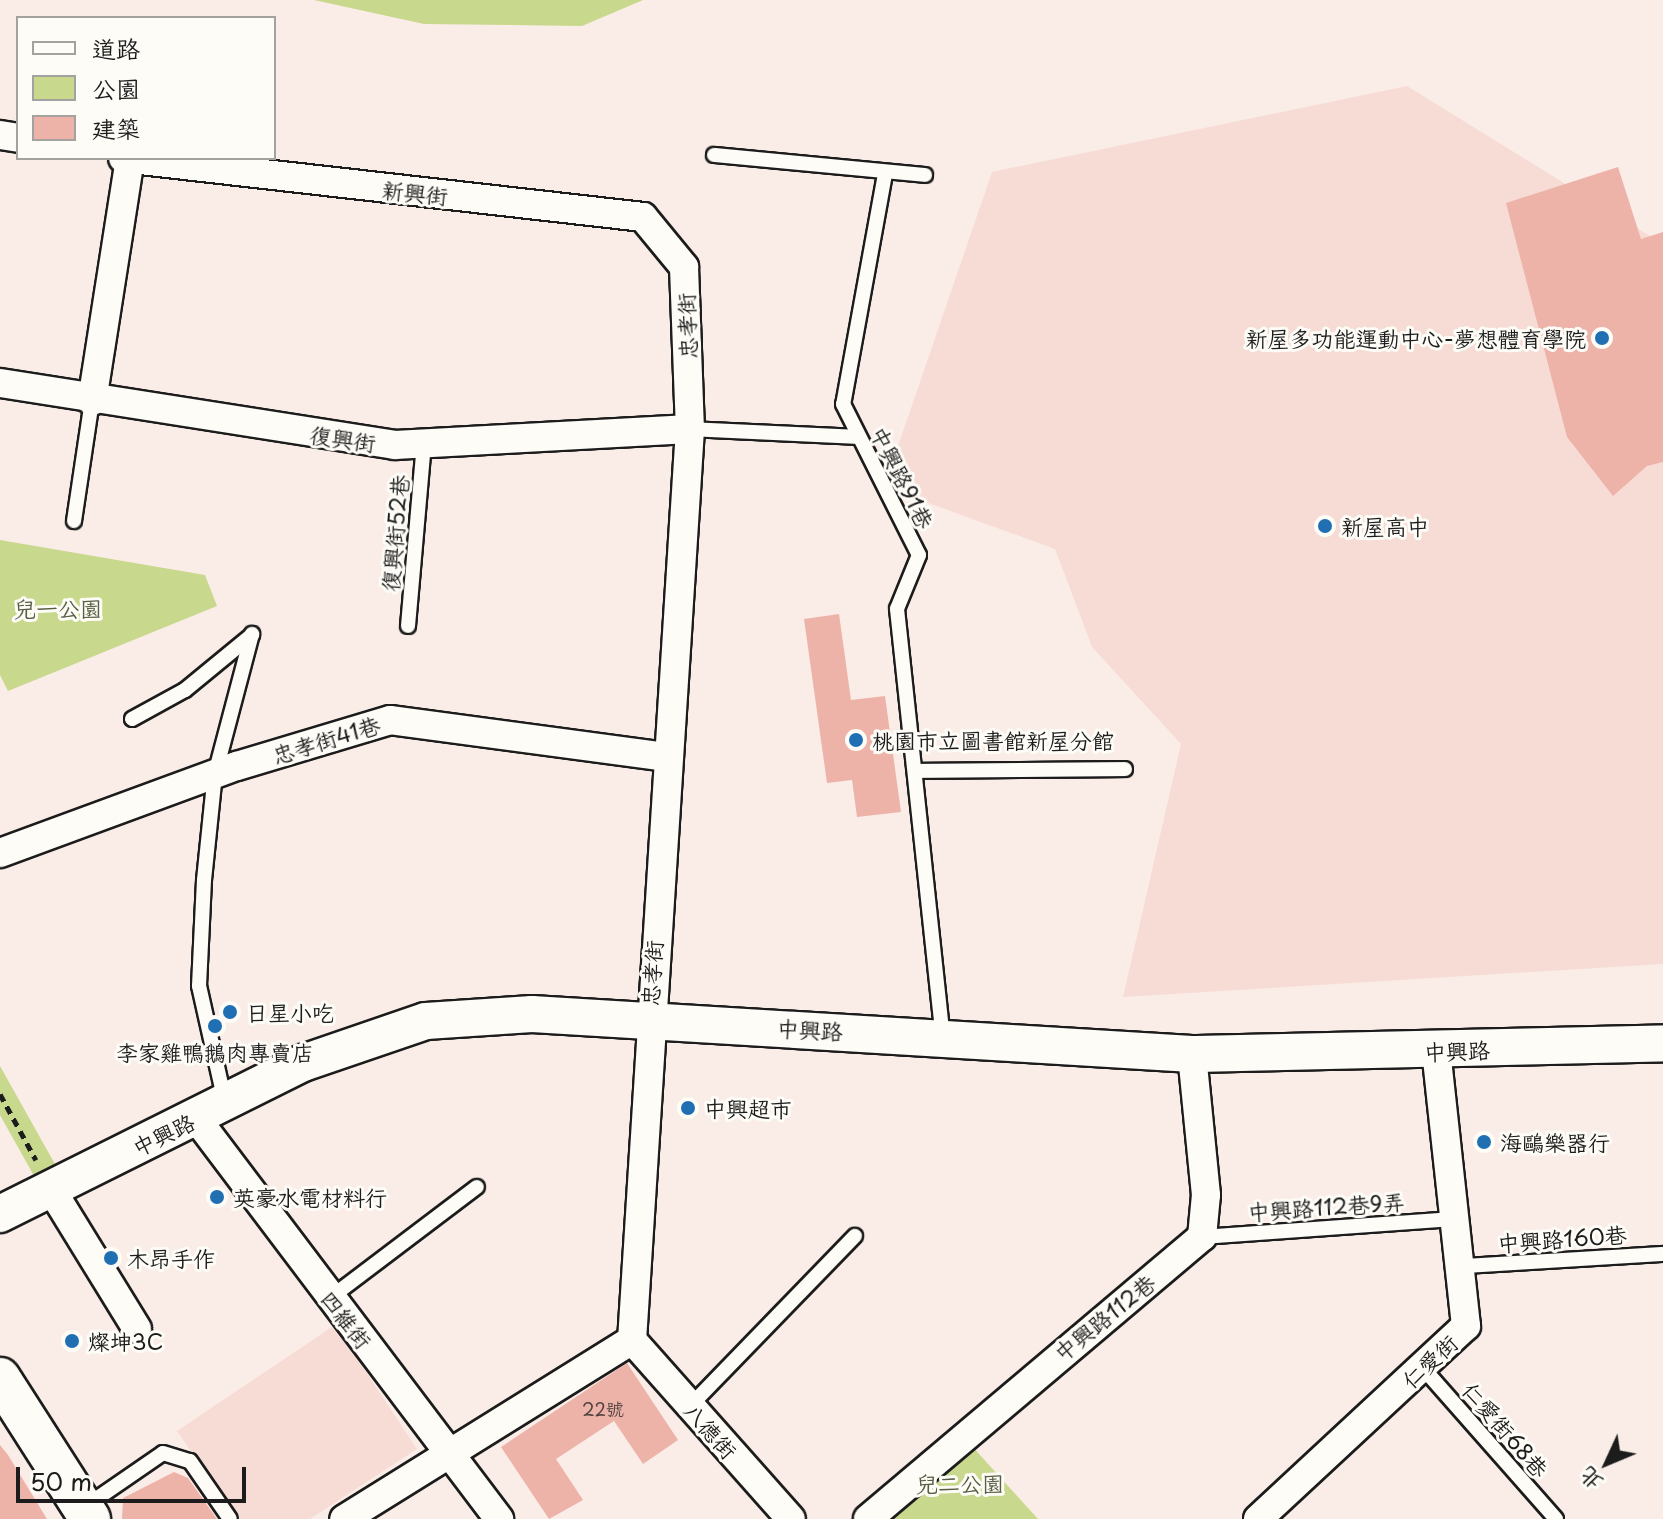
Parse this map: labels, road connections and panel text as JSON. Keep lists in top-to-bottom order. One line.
{"streets":{"street":["新興街","忠孝街","復興街","忠孝街41巷","中興路","中興路112巷","四維街","仁愛街","八德街"],"lane":["中興路91巷","復興街52巷","中興路112巷9弄","中興路160巷","仁愛街68巷"]},"crossings":[["新興街","忠孝街"],["忠孝街","復興街"],["忠孝街","忠孝街41巷"],["忠孝街","中興路"],["忠孝街","八德街"],["復興街","復興街52巷"],["中興路91巷","中興路"],["中興路","四維街"],["中興路","仁愛街"],["中興路112巷9弄","中興路112巷"],["中興路112巷9弄","仁愛街"],["中興路160巷","仁愛街"],["仁愛街","仁愛街68巷"]],"parks":["兒一公園","兒二公園"],"places":["新屋多功能運動中心-夢想體育學院","新屋高中","桃園市立圖書館新屋分館","日星小吃","李家雞鴨鵝肉專賣店","中興超市","海鷗樂器行","英豪水電材料行","木昂手作","燦坤3C"],"house_numbers":["22號"],"legend":["道路","公園","建築"],"scale_bar":"50 m","north":"bottom left"}
